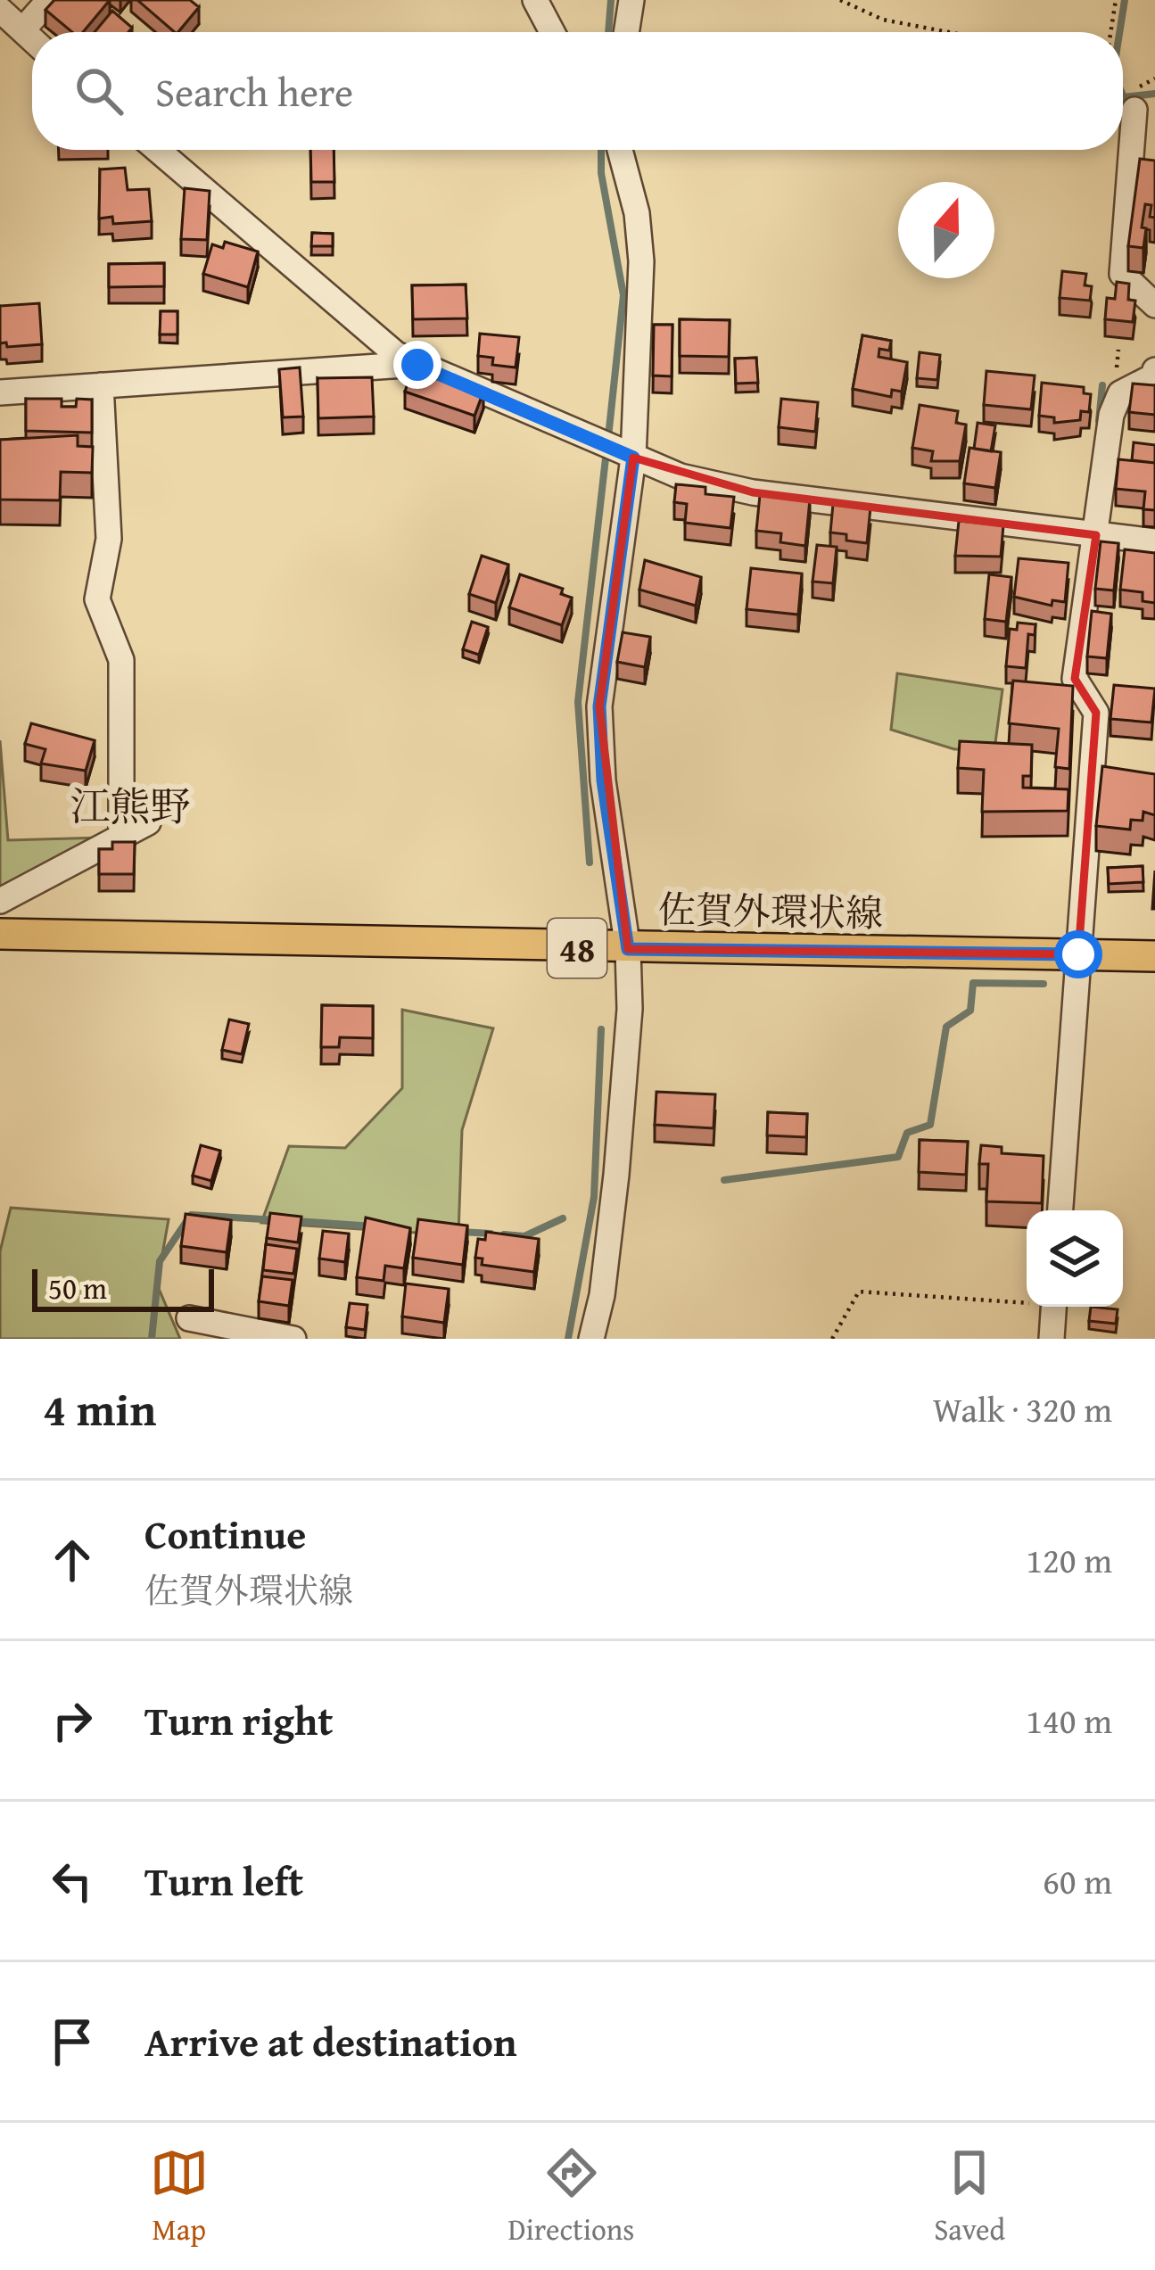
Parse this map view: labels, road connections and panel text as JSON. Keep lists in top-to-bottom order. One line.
{"streets":{"main road":["佐賀外環状線","48"]},"districts":["江熊野"],"scale_bar":"50 m","north":"top","page":{"search":"Search here","scale":"50 m","heading":["4 min","Walk · 320 m"],"list":[["Continue","佐賀外環状線","120 m"],["Turn right","140 m"],["Turn left","60 m"],"Arrive at destination"],"nav":["Map","Directions","Saved"]}}
